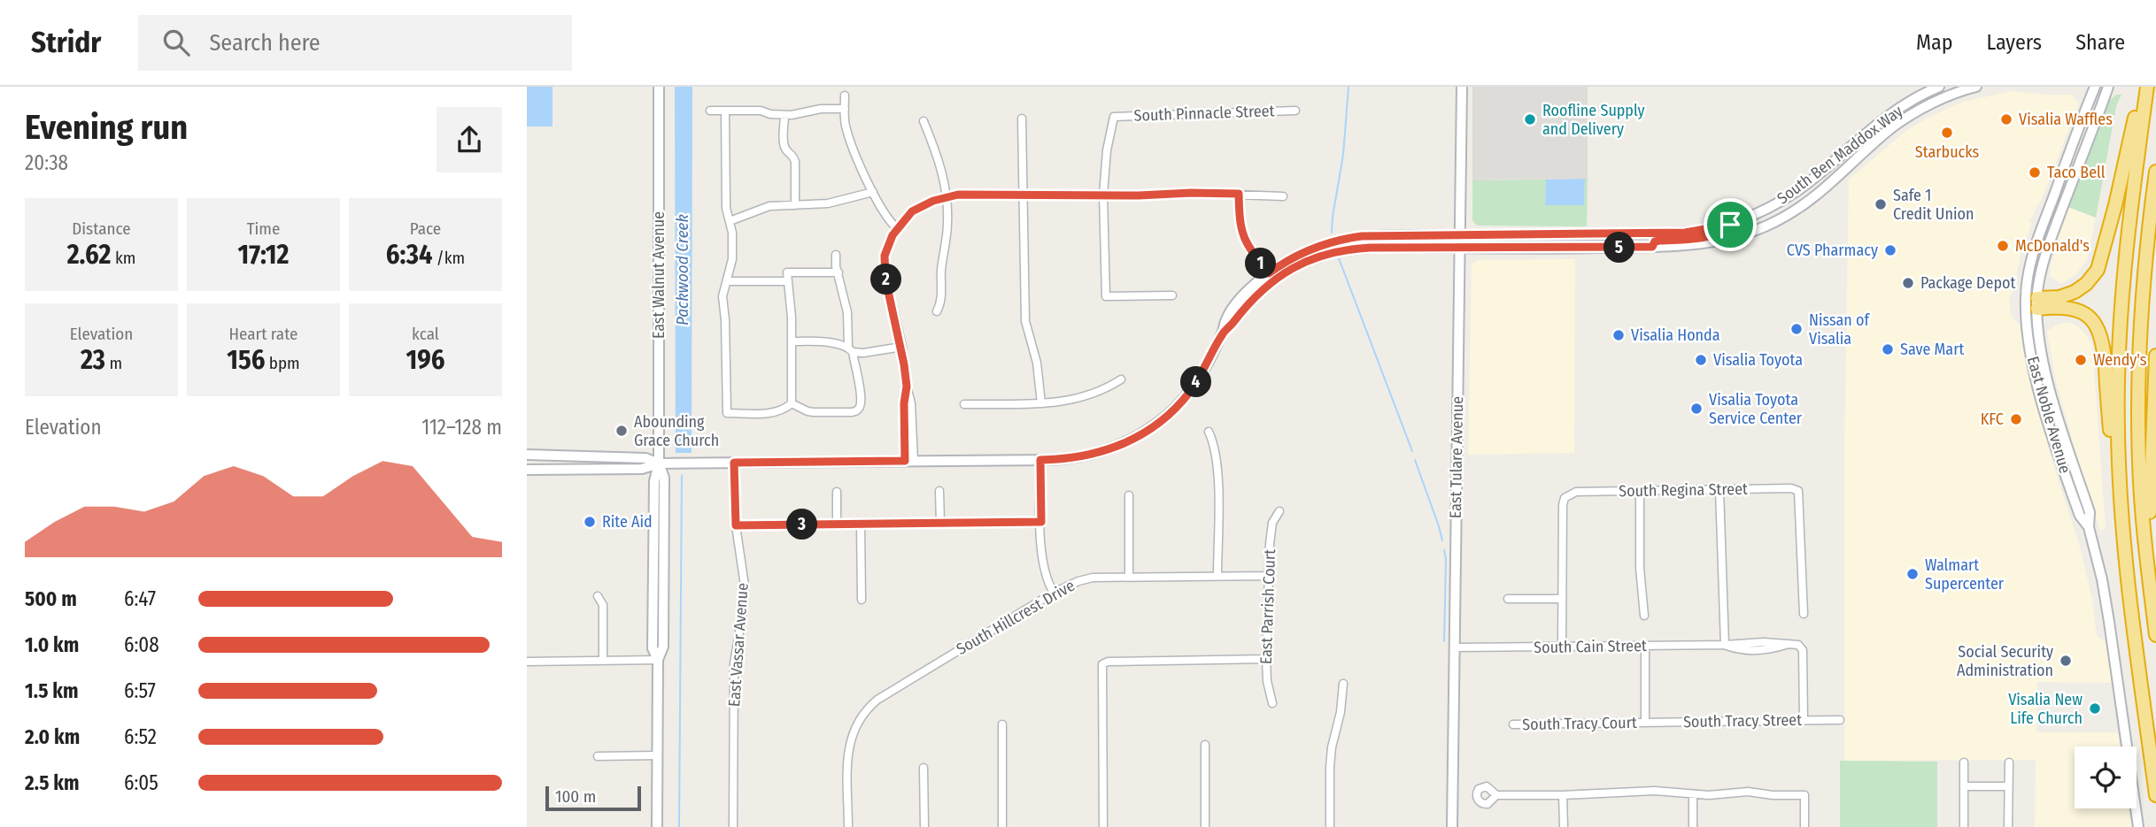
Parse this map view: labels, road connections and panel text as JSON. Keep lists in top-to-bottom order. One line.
{"streets":{"main road":["South Ben Maddox Way","East Walnut Avenue","East Noble Avenue","East Tulare Avenue"],"street":["South Pinnacle Street","South Regina Street","East Parrish Court","South Hillcrest Drive","East Vassar Avenue","South Cain Street","South Tracy Street","South Tracy Court"]},"crossings":[["South Ben Maddox Way","East Walnut Avenue"],["South Ben Maddox Way","East Tulare Avenue"],["South Ben Maddox Way","East Vassar Avenue"],["East Tulare Avenue","South Cain Street"],["East Parrish Court","South Hillcrest Drive"],["South Cain Street","South Tracy Street"],["South Tracy Street","South Tracy Court"]],"water":["Packwood Creek"],"places":["Roofline Supply and Delivery","Visalia Waffles","Starbucks","Taco Bell","Safe 1 Credit Union","McDonald's","CVS Pharmacy","Package Depot","Nissan of Visalia","Visalia Honda","Save Mart","Visalia Toyota","Wendy's","Visalia Toyota Service Center","KFC","Abounding Grace Church","Rite Aid","Walmart Supercenter","Social Security Administration","Visalia New Life Church"],"scale_bar":"100 m","page":{"header":"Stridr","search":"Search here","nav":["Map","Layers","Share"],"heading":["Evening run","20:38"],"stats":[["Distance","2.62 km"],["Time","17:12"],["Pace","6:34 /km"],["Elevation","23 m"],["Heart rate","156 bpm"],["kcal","196"]],"pins":["5","1","2","4","3"],"chart":["Elevation","112–128 m"],"list":[{"name":"500 m","note":"6:47"},{"name":"1.0 km","note":"6:08"},{"name":"1.5 km","note":"6:57"},{"name":"2.0 km","note":"6:52"},{"name":"2.5 km","note":"6:05"}],"scale":"100 m"}}
